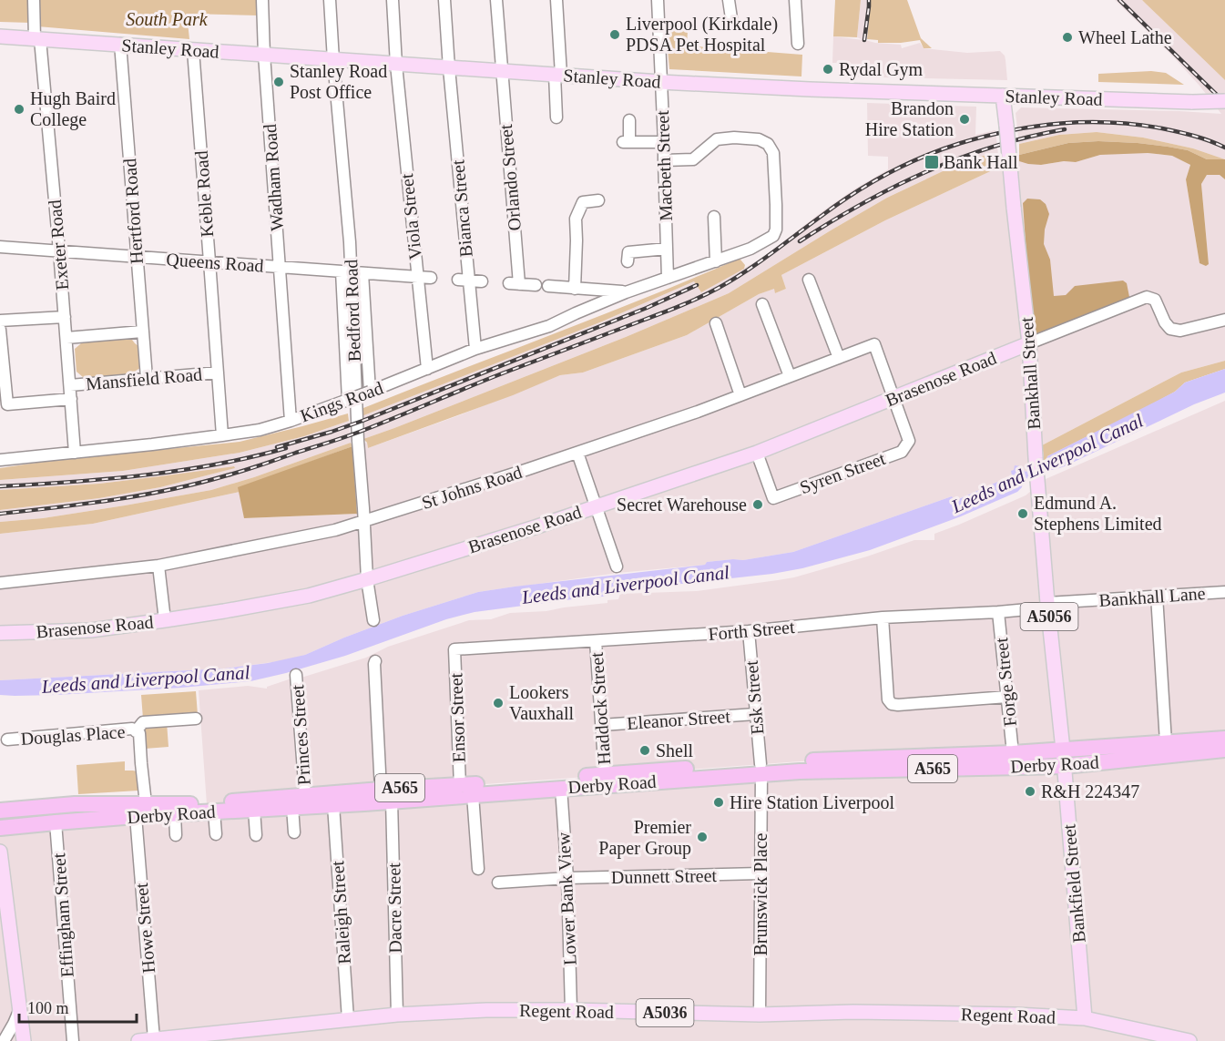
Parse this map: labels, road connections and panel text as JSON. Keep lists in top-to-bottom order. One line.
{"streets":{"highway":["Derby Road","A565"],"main road":["Stanley Road","Bankhall Street","Brasenose Road","A5056","Bankfield Street","Regent Road","A5036"],"street":["Macbeth Street","Wadham Road","Orlando Street","Keble Road","Bianca Street","Hertford Road","Viola Street","Exeter Road","Queens Road","Bedford Road","Mansfield Road","Kings Road","Syren Street","St Johns Road","Bankhall Lane","Forth Street","Forge Street","Esk Street","Haddock Street","Ensor Street","Eleanor Street","Douglas Place","Princes Street","Dunnett Street","Brunswick Place","Lower Bank View","Dacre Street","Raleigh Street","Effingham Street","Howe Street"]},"crossings":[["Stanley Road","Macbeth Street"],["Stanley Road","Wadham Road"],["Stanley Road","Orlando Street"],["Stanley Road","Keble Road"],["Stanley Road","Bianca Street"],["Stanley Road","Hertford Road"],["Stanley Road","Viola Street"],["Stanley Road","Exeter Road"],["Stanley Road","Bedford Road"],["Stanley Road","Bankhall Street"],["Macbeth Street","Kings Road"],["Wadham Road","Queens Road"],["Wadham Road","Kings Road"],["Keble Road","Queens Road"],["Keble Road","Mansfield Road"],["Keble Road","Kings Road"],["Bianca Street","Kings Road"],["Hertford Road","Queens Road"],["Hertford Road","Mansfield Road"],["Viola Street","Queens Road"],["Viola Street","Kings Road"],["Exeter Road","Queens Road"],["Exeter Road","Mansfield Road"],["Exeter Road","Kings Road"],["Queens Road","Bedford Road"],["Bedford Road","Brasenose Road"],["Bedford Road","Kings Road"],["Bedford Road","St Johns Road"],["Bankhall Street","Brasenose Road"],["Bankhall Street","Bankhall Lane"],["Bankhall Street","Forth Street"],["Bankhall Street","Derby Road"],["Bankhall Street","Bankfield Street"],["Brasenose Road","Syren Street"],["Brasenose Road","St Johns Road"],["Syren Street","St Johns Road"],["Bankhall Lane","Forth Street"],["Forth Street","Forge Street"],["Forth Street","Esk Street"],["Forth Street","Haddock Street"],["Forth Street","Ensor Street"],["Forge Street","Derby Road"],["Esk Street","Eleanor Street"],["Esk Street","Derby Road"],["Esk Street","Brunswick Place"],["Haddock Street","Eleanor Street"],["Haddock Street","Derby Road"],["Ensor Street","Derby Road"],["Douglas Place","Derby Road"],["Princes Street","Derby Road"],["Derby Road","Bankfield Street"],["Derby Road","Brunswick Place"],["Derby Road","Lower Bank View"],["Derby Road","Dacre Street"],["Derby Road","Raleigh Street"],["Derby Road","Effingham Street"],["Derby Road","Howe Street"],["Dunnett Street","Brunswick Place"],["Dunnett Street","Lower Bank View"],["Bankfield Street","Regent Road"],["Brunswick Place","Regent Road"],["Lower Bank View","Regent Road"],["Dacre Street","Regent Road"],["Raleigh Street","Regent Road"],["Howe Street","Regent Road"]],"water":["Leeds and Liverpool Canal"],"parks":["South Park"],"places":{"other":["Liverpool (Kirkdale) PDSA Pet Hospital","Wheel Lathe","Rydal Gym","Stanley Road Post Office","Hugh Baird College","Brandon Hire Station","Secret Warehouse","Edmund A. Stephens Limited","Lookers Vauxhall","Shell","R&H 224347","Hire Station Liverpool","Premier Paper Group"],"transit":["Bank Hall"]},"scale_bar":"100 m"}
